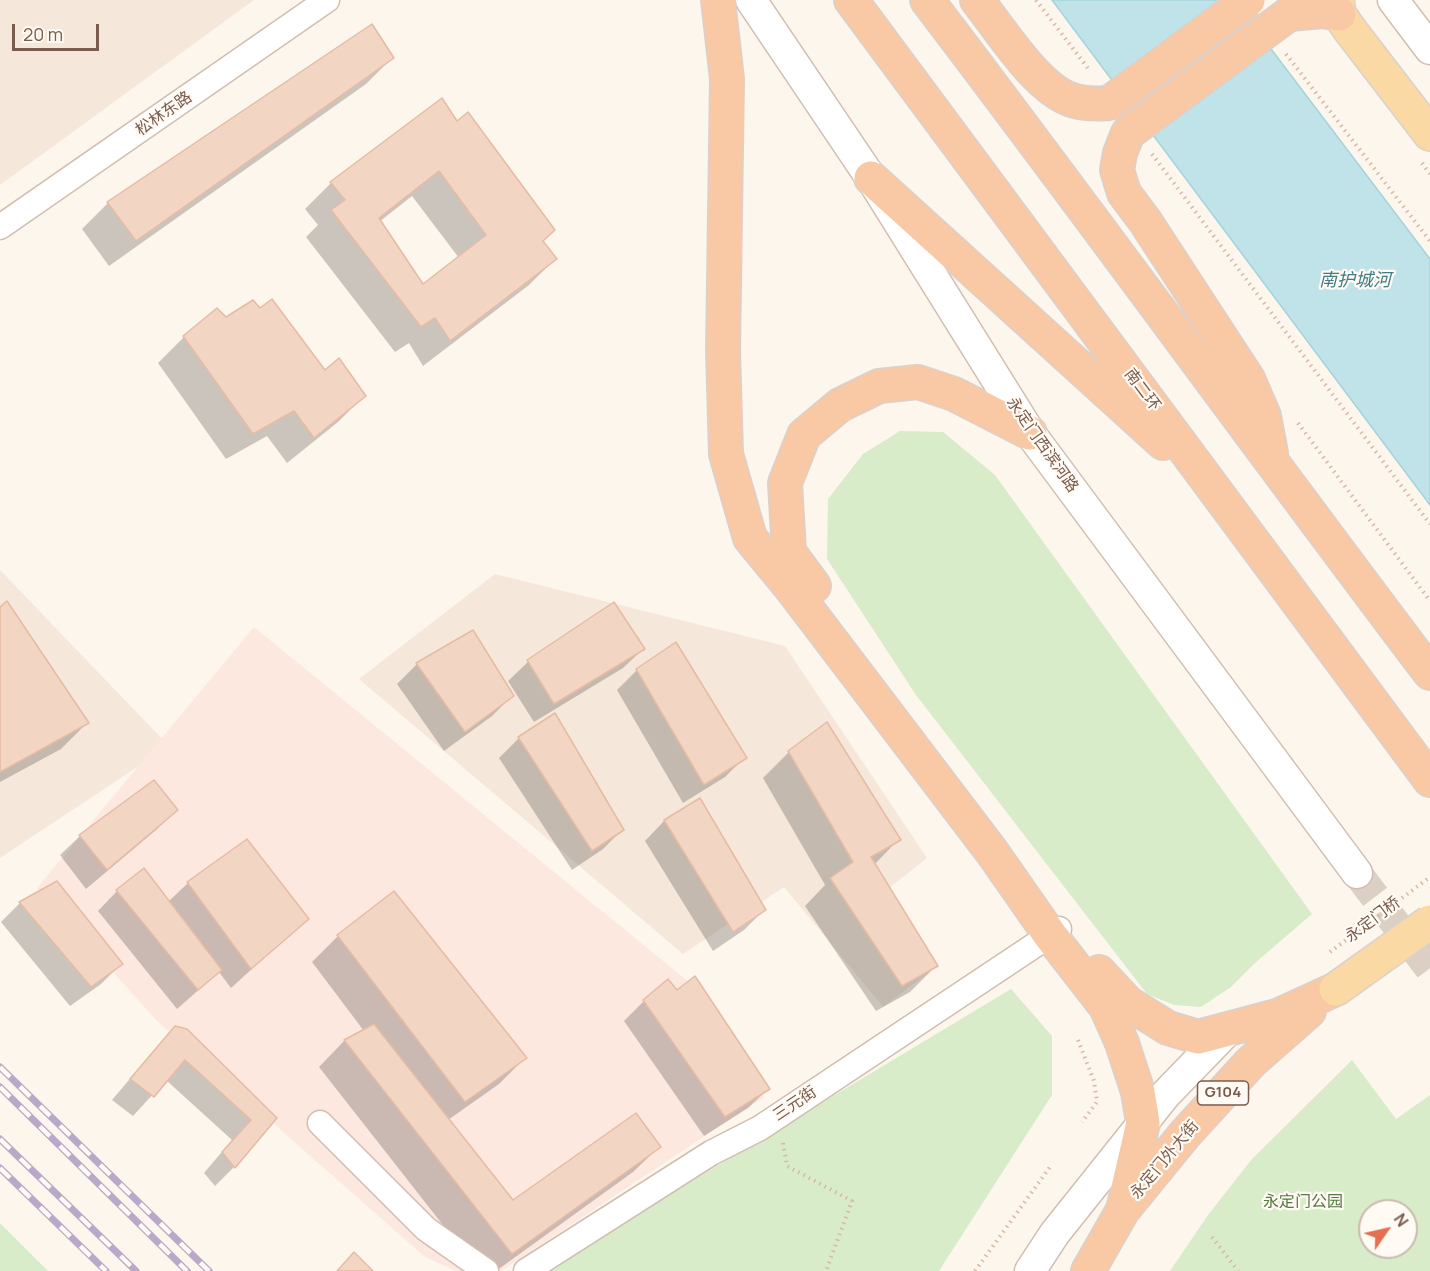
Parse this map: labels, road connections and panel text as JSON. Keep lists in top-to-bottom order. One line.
{"streets":{"highway":["南二环","G104","永定门外大街"],"main road":["永定门桥"],"street":["松林东路","永定门西滨河路","三元街"]},"crossings":[["永定门桥","永定门外大街"]],"water":["南护城河"],"parks":["永定门公园"],"scale_bar":"20 m","north":"top right"}
